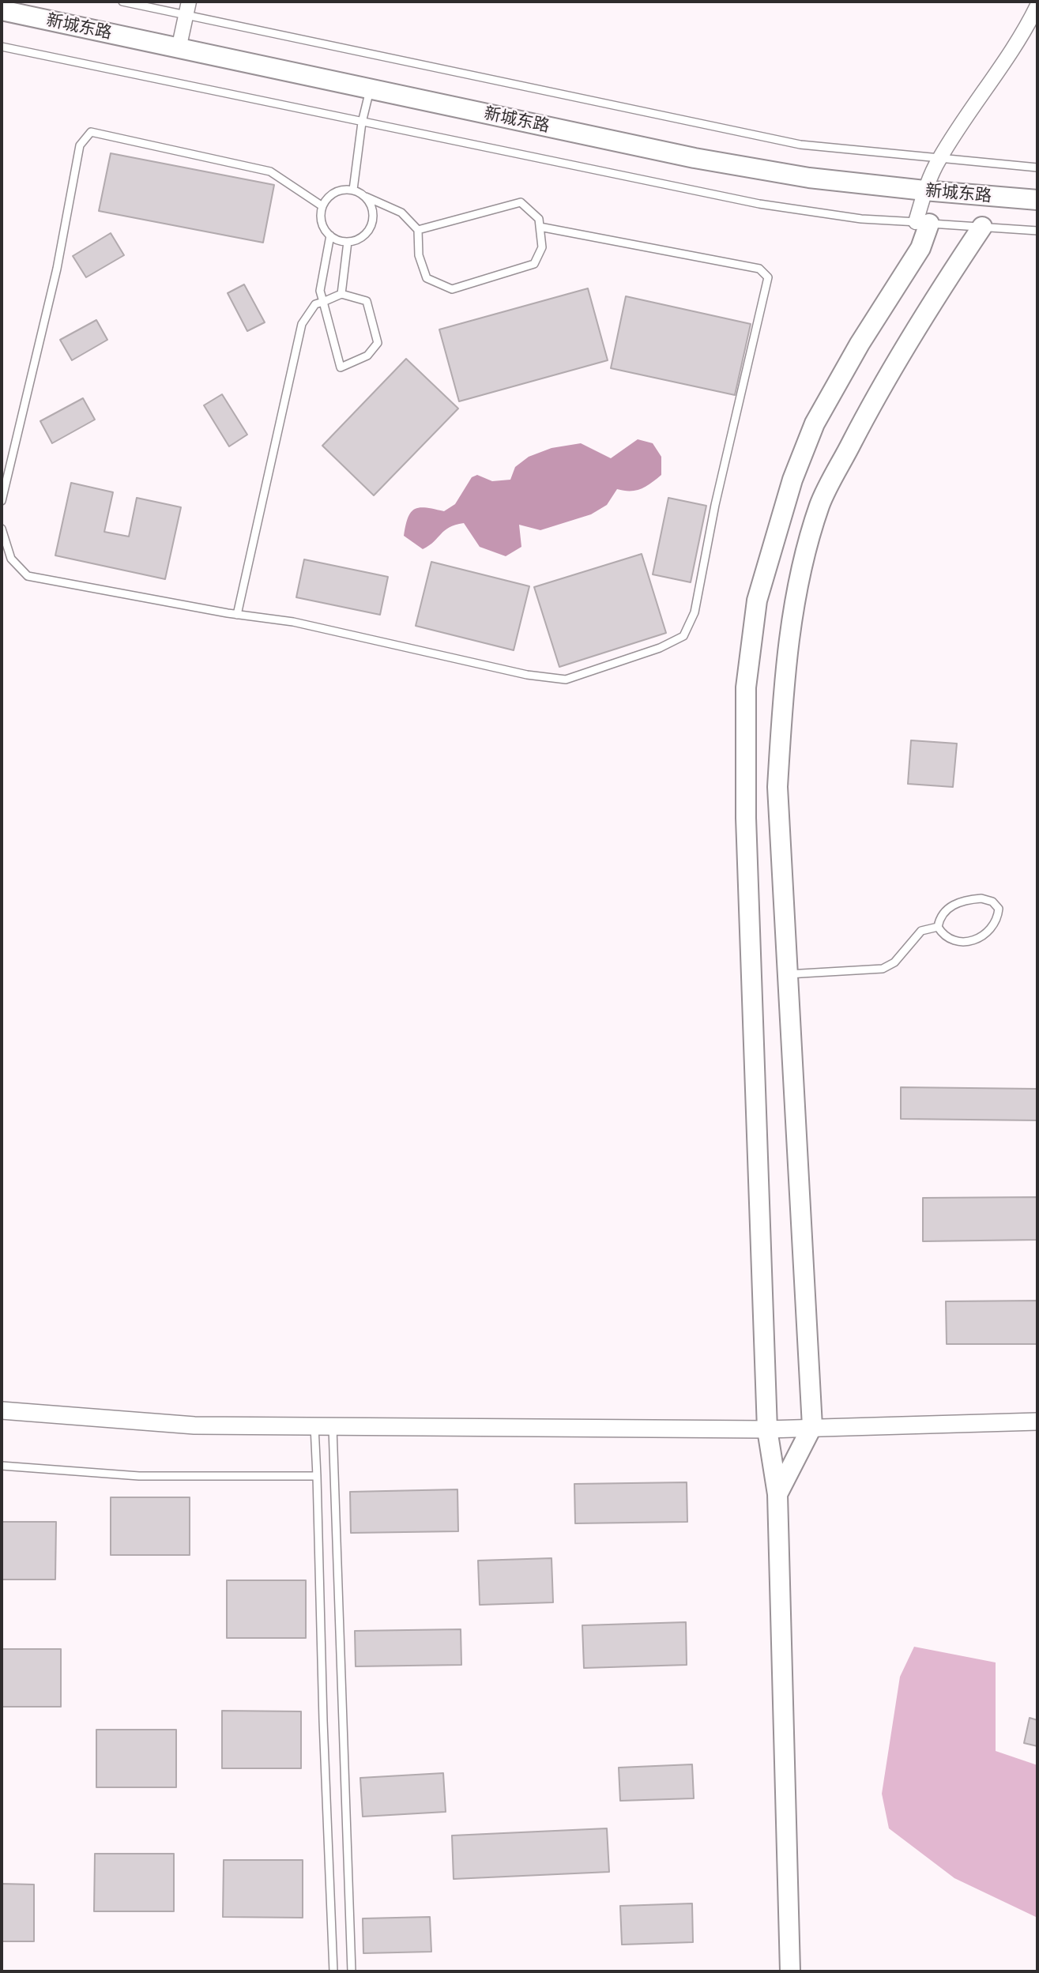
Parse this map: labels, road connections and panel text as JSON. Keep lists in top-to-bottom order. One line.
{"streets":{"main road":["新城东路"]}}
